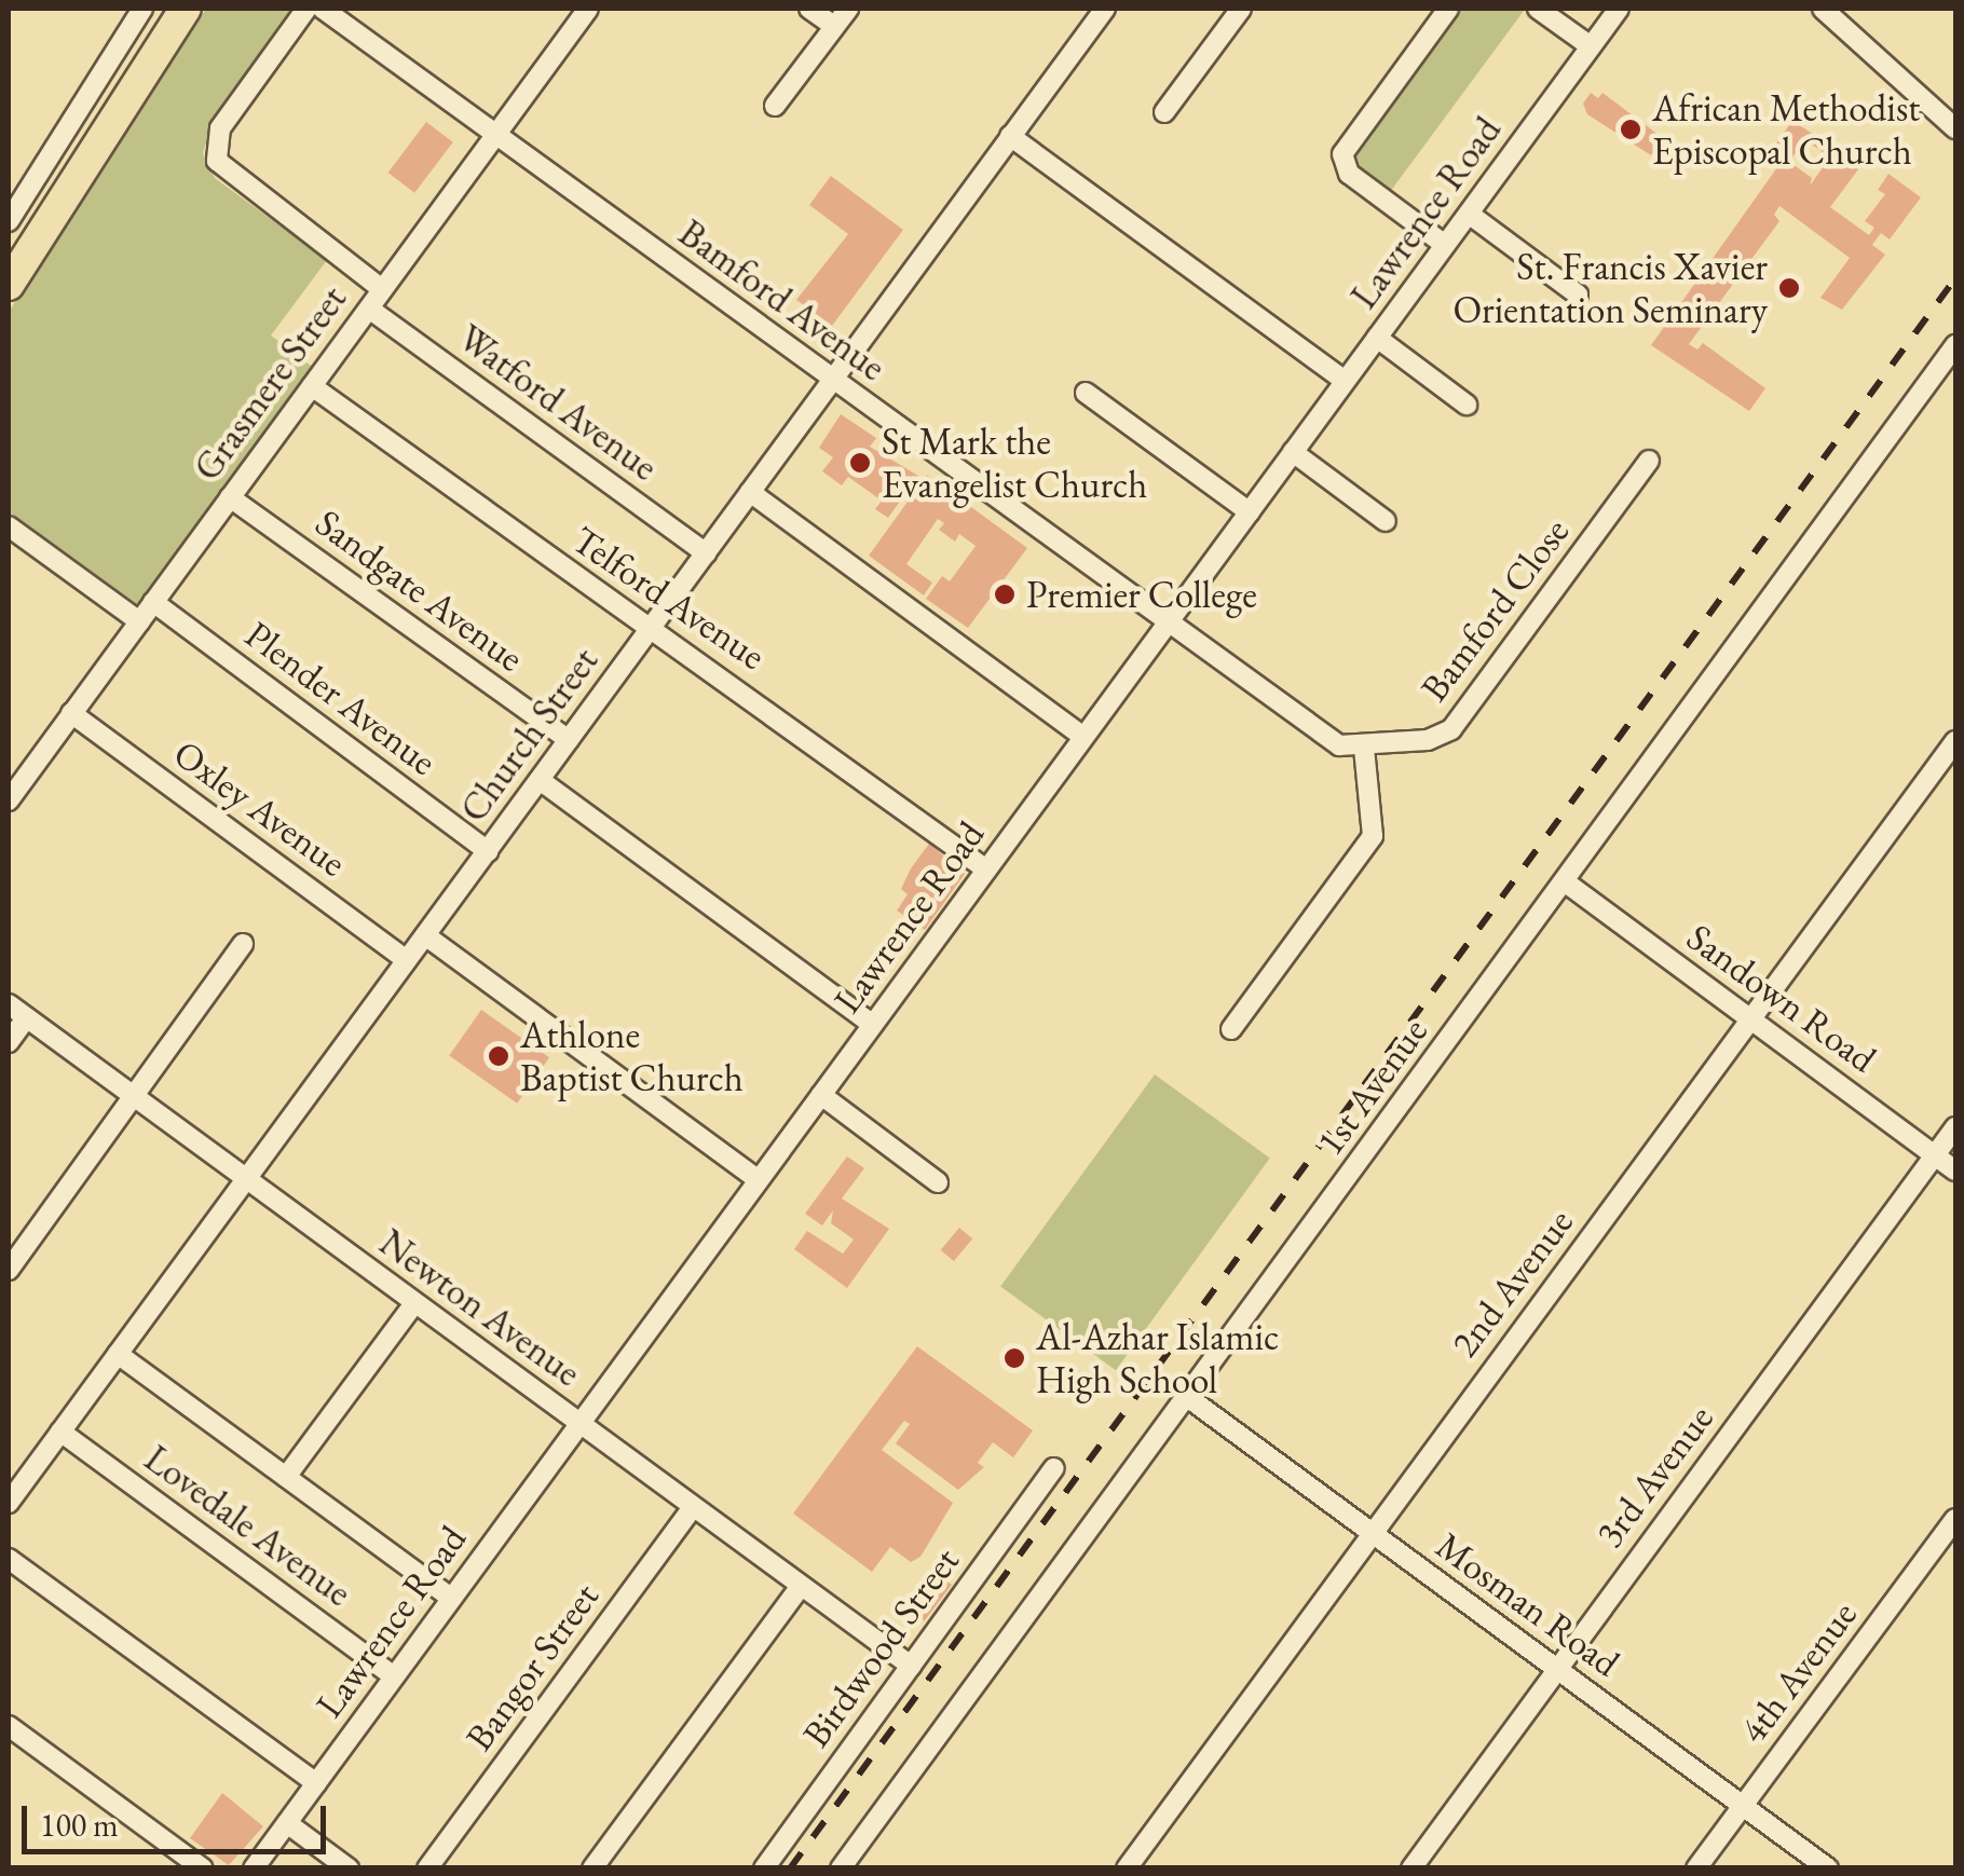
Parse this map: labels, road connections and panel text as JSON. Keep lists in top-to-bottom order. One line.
{"streets":{"street":["Lawrence Road","Bamford Avenue","Grasmere Street","Watford Avenue","Sandgate Avenue","Telford Avenue","Bamford Close","Plender Avenue","Church Street","Oxley Avenue","Sandown Road","1st Avenue","2nd Avenue","Newton Avenue","3rd Avenue","Lovedale Avenue","Mosman Road","Birdwood Street","Bangor Street","4th Avenue"]},"crossings":[["Lawrence Road","Bamford Avenue"],["Lawrence Road","Telford Avenue"],["Lawrence Road","Newton Avenue"],["Lawrence Road","Lovedale Avenue"],["Bamford Avenue","Grasmere Street"],["Bamford Avenue","Bamford Close"],["Bamford Avenue","Church Street"],["Grasmere Street","Watford Avenue"],["Grasmere Street","Sandgate Avenue"],["Grasmere Street","Telford Avenue"],["Grasmere Street","Plender Avenue"],["Grasmere Street","Oxley Avenue"],["Watford Avenue","Church Street"],["Sandgate Avenue","Church Street"],["Telford Avenue","Church Street"],["Plender Avenue","Church Street"],["Church Street","Oxley Avenue"],["Church Street","Newton Avenue"],["Church Street","Lovedale Avenue"],["Sandown Road","1st Avenue"],["Sandown Road","2nd Avenue"],["Sandown Road","3rd Avenue"],["1st Avenue","Mosman Road"],["2nd Avenue","Mosman Road"],["Newton Avenue","Birdwood Street"],["Newton Avenue","Bangor Street"],["3rd Avenue","Mosman Road"],["Mosman Road","4th Avenue"]],"places":["African Methodist Episcopal Church","St. Francis Xavier Orientation Seminary","St Mark the Evangelist Church","Premier College","Athlone Baptist Church","Al-Azhar Islamic High School"],"scale_bar":"100 m"}
